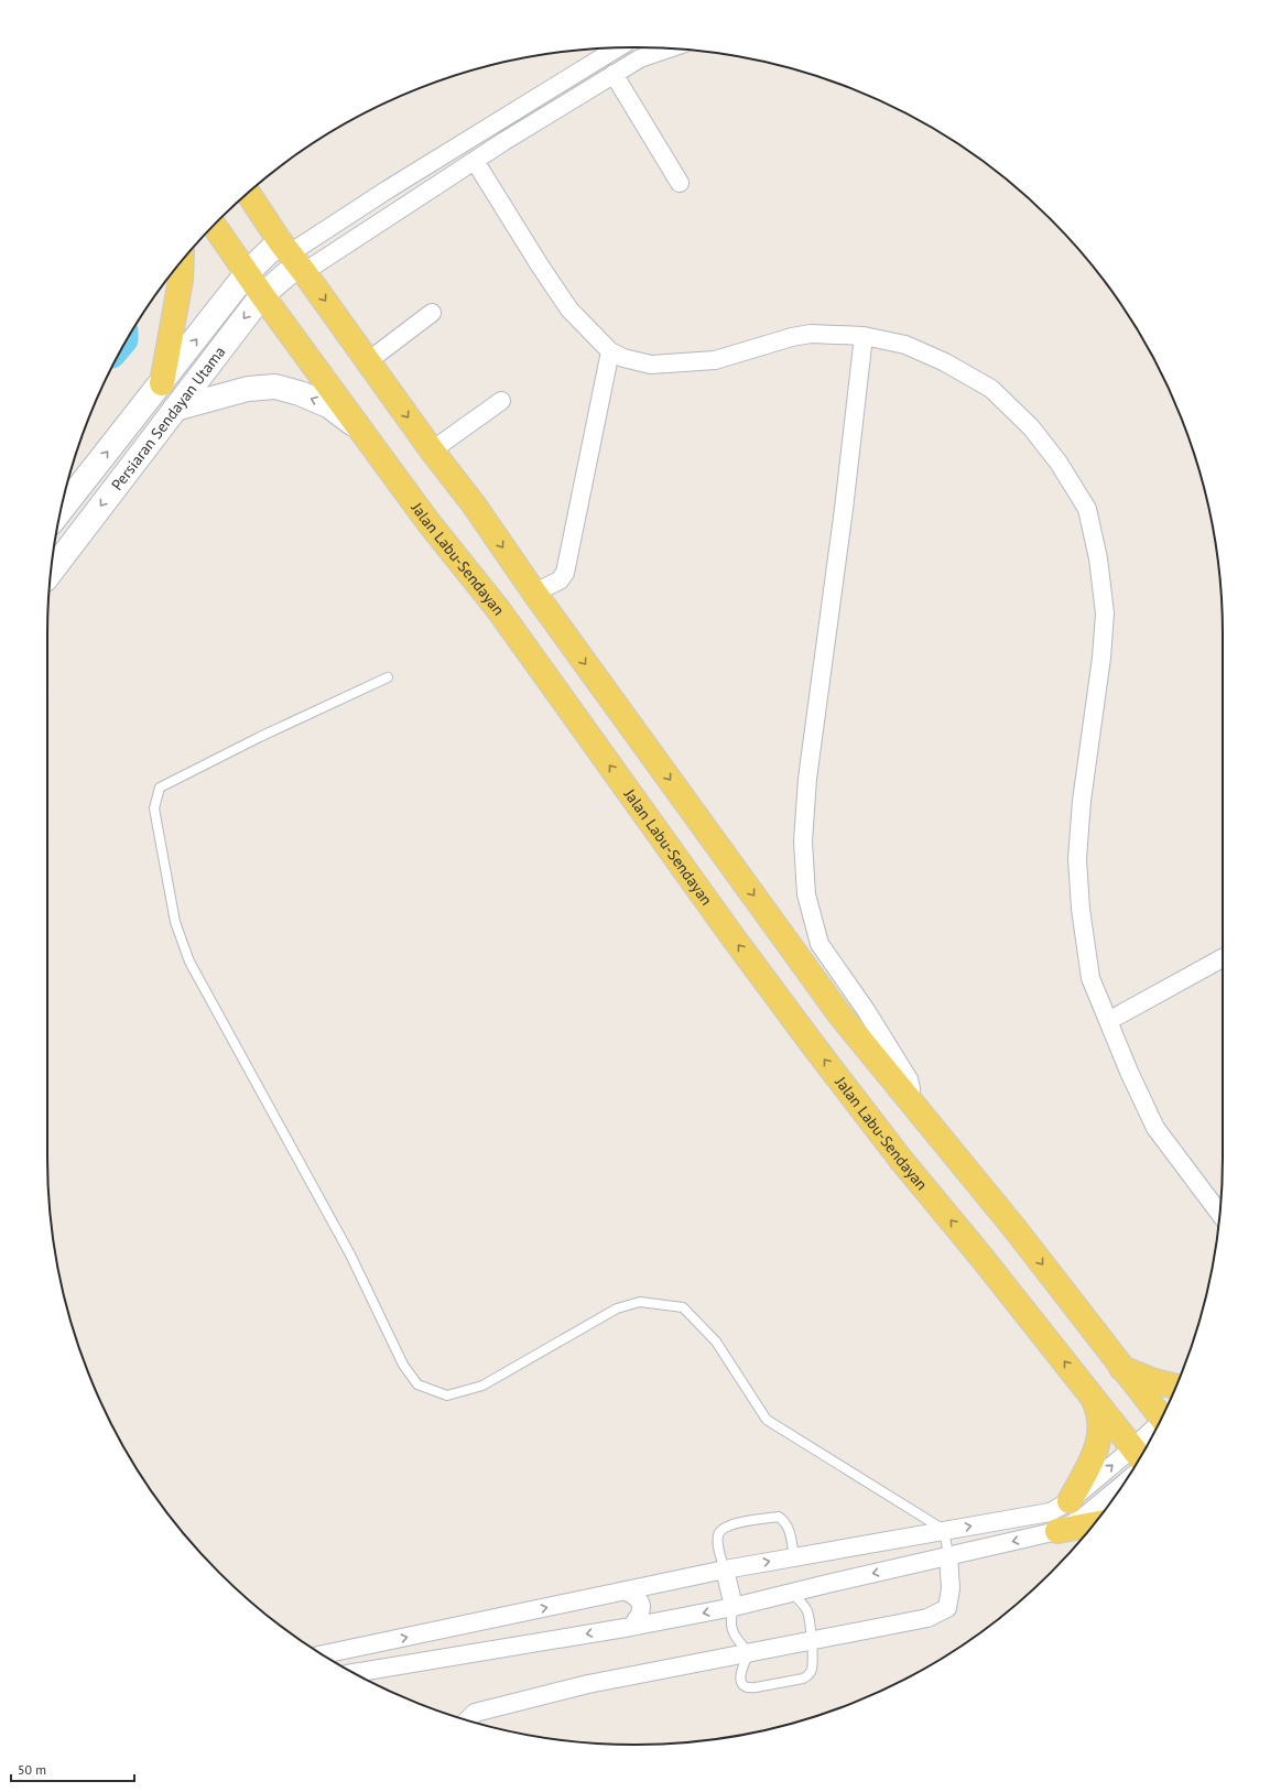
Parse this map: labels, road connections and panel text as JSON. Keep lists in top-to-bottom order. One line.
{"streets":{"main road":["Persiaran Sendayan Utama","Jalan Labu-Sendayan"]},"crossings":[["Persiaran Sendayan Utama","Jalan Labu-Sendayan"]],"scale_bar":"50 m"}
